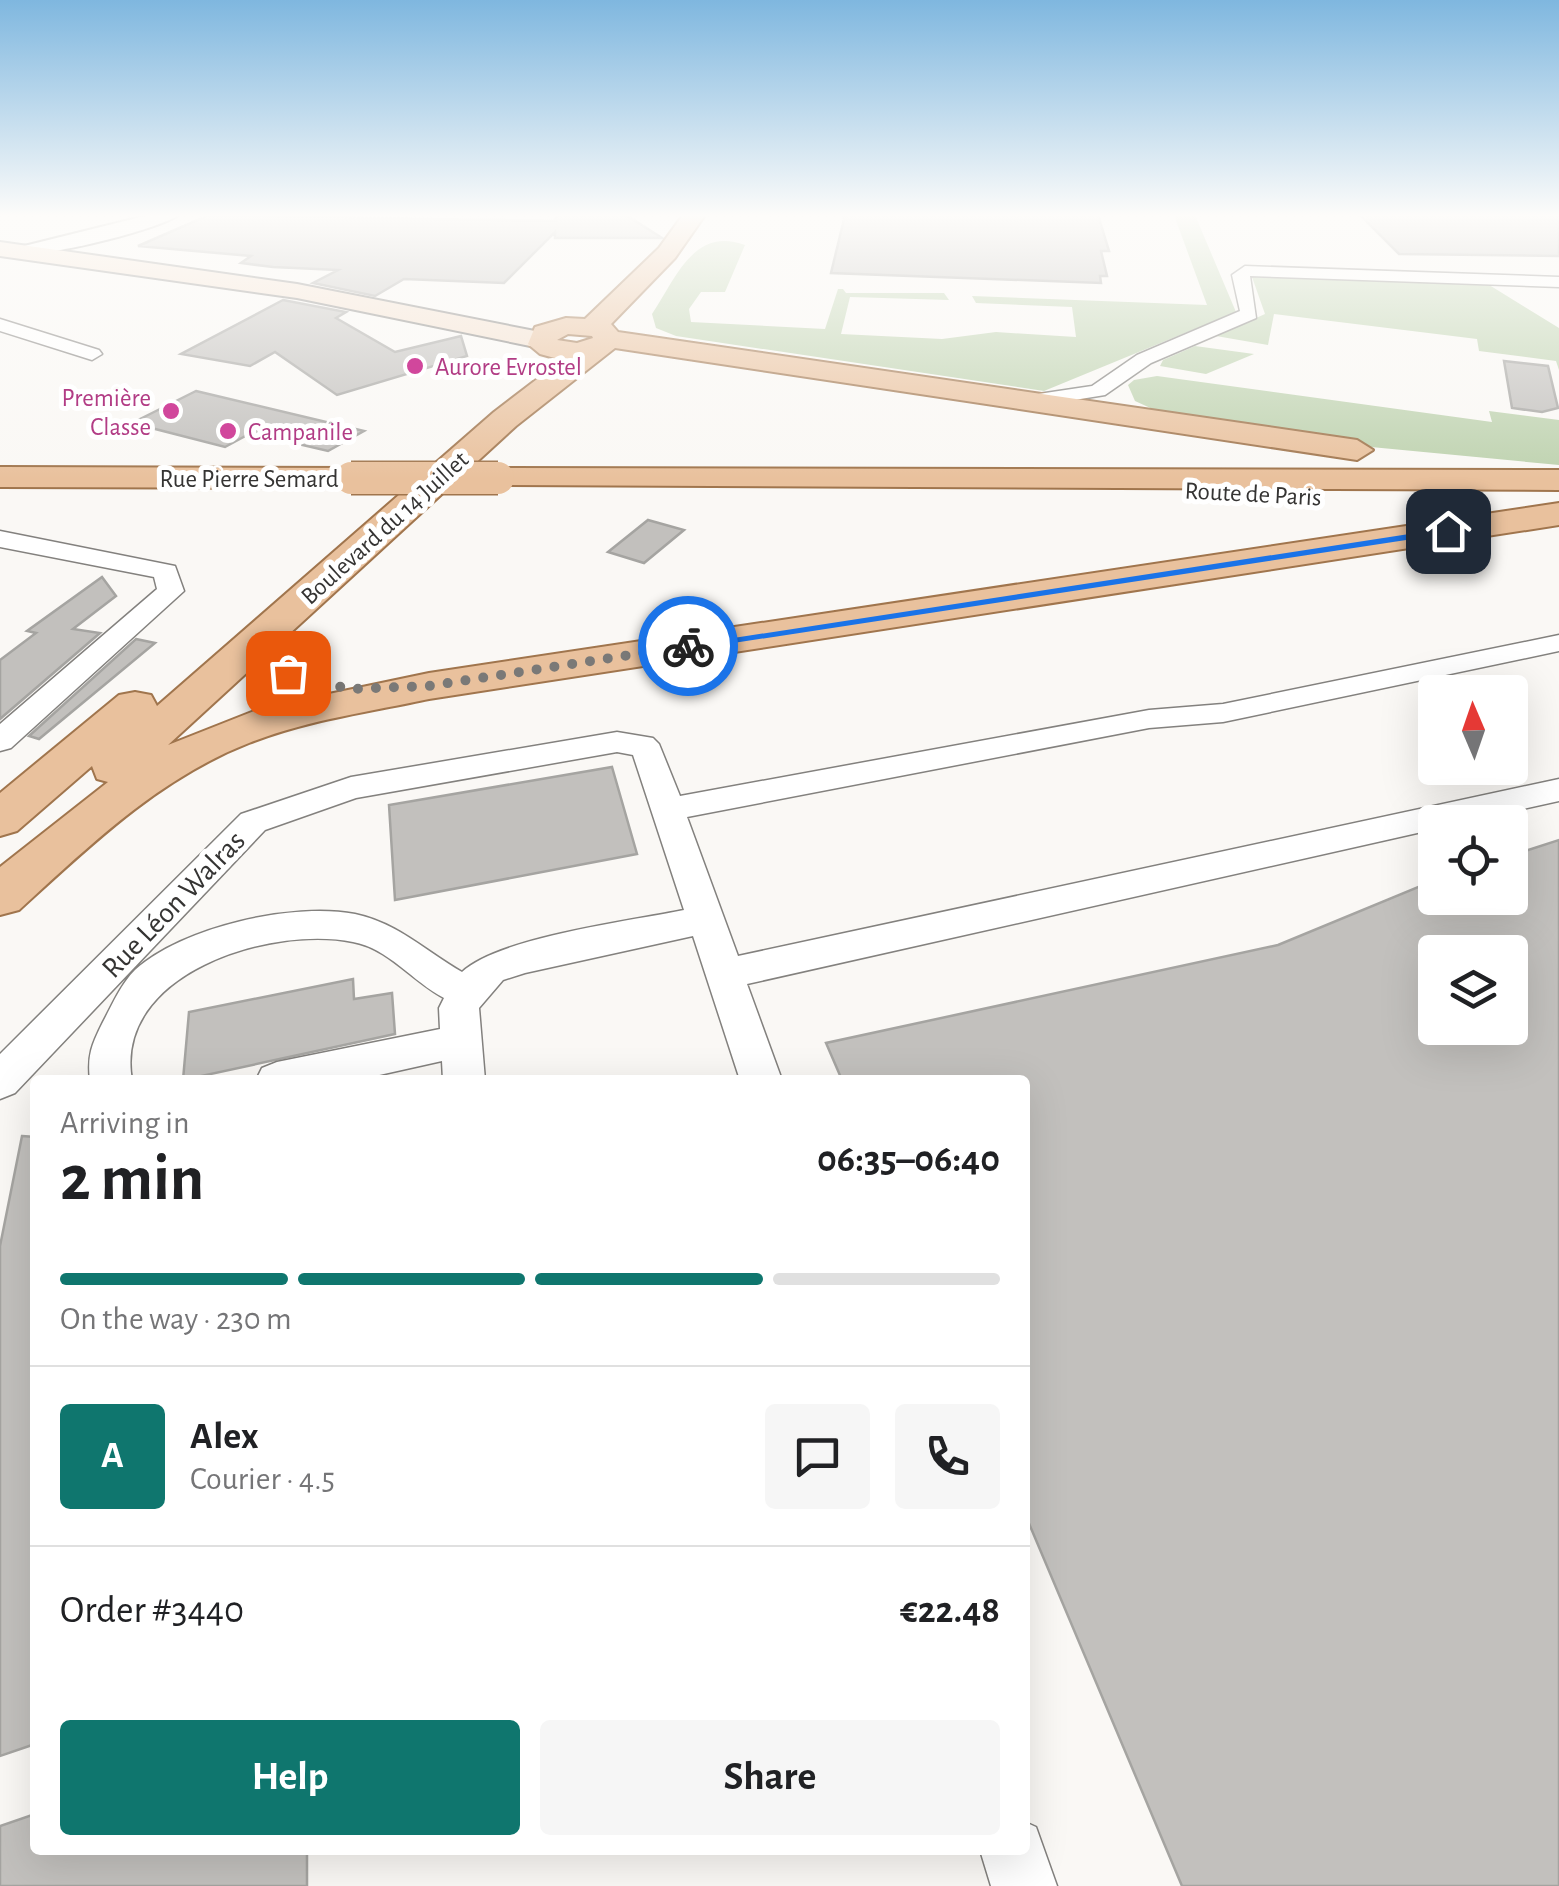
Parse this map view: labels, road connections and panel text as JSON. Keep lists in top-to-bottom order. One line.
{"streets":{"main road":["Rue Pierre Semard","Route de Paris","Boulevard du 14 Juillet"],"street":["Rue Léon Walras"]},"crossings":[["Rue Pierre Semard","Route de Paris"],["Rue Pierre Semard","Boulevard du 14 Juillet"]],"places":["Aurore Evrostel","Première Classe","Campanile"],"north":"top","page":{"heading":["2 min","Arriving in","06:35–06:40"],"panel":["Alex","Courier · 4.5","Order #3440","€22.48"],"bar":"On the way · 230 m","round":"A","buttons":["Help","Share"]}}
